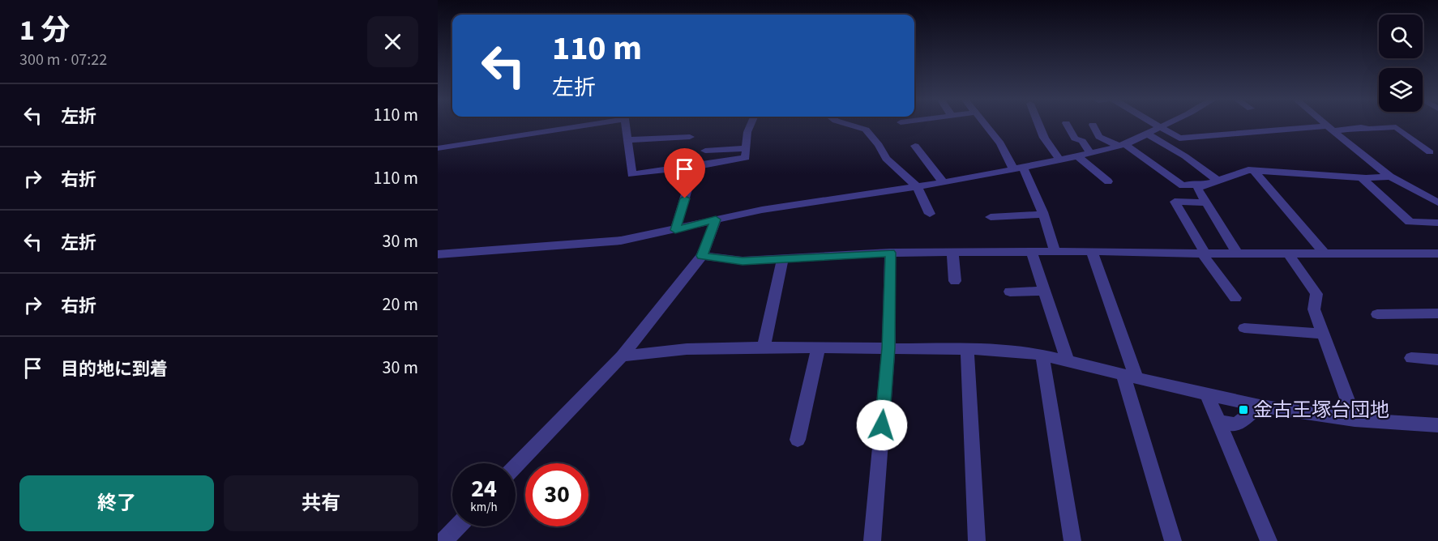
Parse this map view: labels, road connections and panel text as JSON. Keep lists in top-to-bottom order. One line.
{"places":{"transit":["金古王塚台団地"]},"page":{"heading":["1 分","300 m · 07:22"],"turn":["110 m","左折"],"list":[{"name":"左折","value":"110 m"},{"name":"右折","value":"110 m"},{"name":"左折","value":"30 m"},{"name":"右折","value":"20 m"},{"name":"目的地に到着","value":"30 m"}],"speed":"24 km/h","limit":"30","buttons":["終了","共有"]}}
